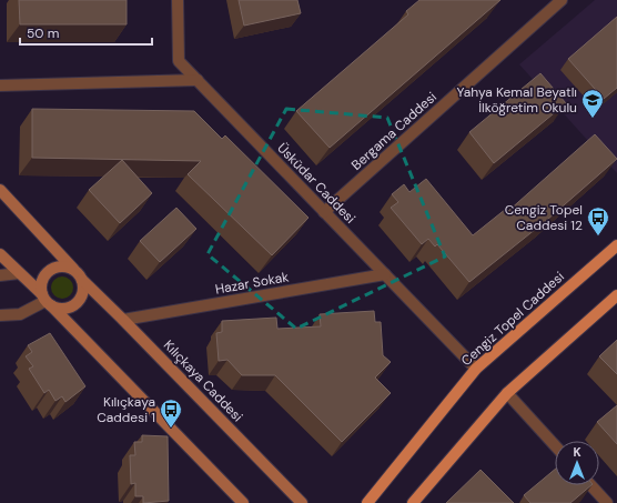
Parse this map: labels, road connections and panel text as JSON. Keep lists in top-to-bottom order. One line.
{"streets":{"main road":["Cengiz Topel Caddesi"],"street":["Bergama Caddesi","Üsküdar Caddesi","Hazar Sokak","Kılıçkaya Caddesi"]},"crossings":[["Bergama Caddesi","Üsküdar Caddesi"],["Üsküdar Caddesi","Hazar Sokak"],["Üsküdar Caddesi","Cengiz Topel Caddesi"],["Hazar Sokak","Kılıçkaya Caddesi"]],"places":{"school or university":["Yahya Kemal Beyatlı İlköğretim Okulu"],"bus stop":["Cengiz Topel Caddesi 12","Kılıçkaya Caddesi 1"]},"scale_bar":"50 m","north":"top"}
